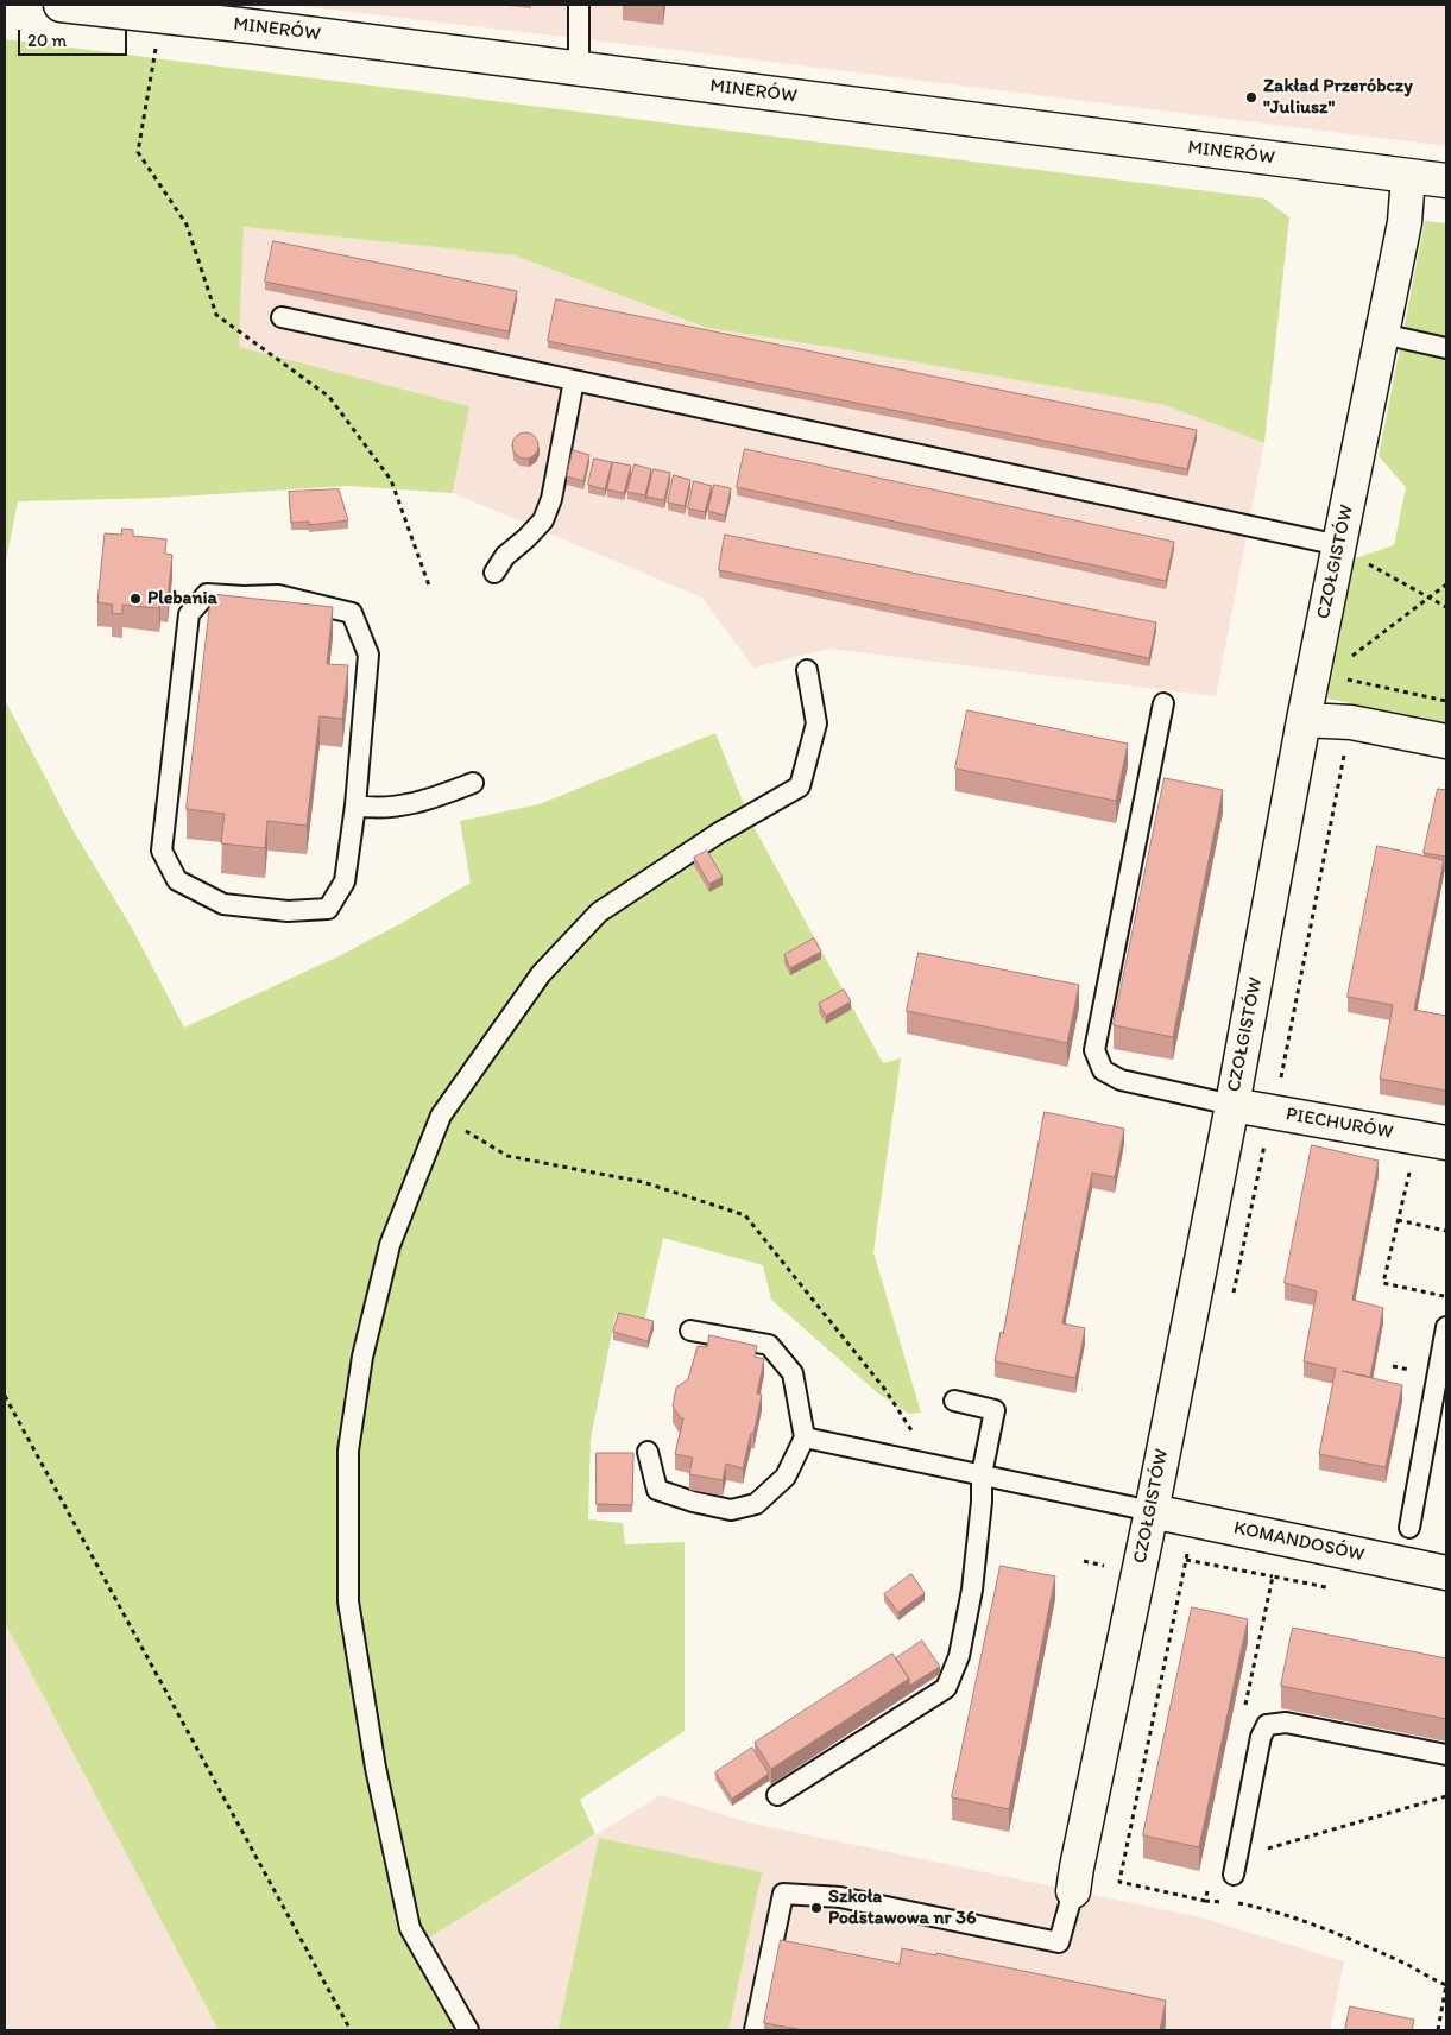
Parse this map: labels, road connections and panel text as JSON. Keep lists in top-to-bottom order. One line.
{"streets":{"street":["MINERÓW","CZOŁGISTÓW","PIECHURÓW","KOMANDOSÓW"]},"crossings":[["MINERÓW","CZOŁGISTÓW"],["CZOŁGISTÓW","PIECHURÓW"],["CZOŁGISTÓW","KOMANDOSÓW"]],"places":["Zakład Przeróbczy \"Juliusz\"","Plebania","Szkoła Podstawowa nr 36"],"scale_bar":"20 m"}
